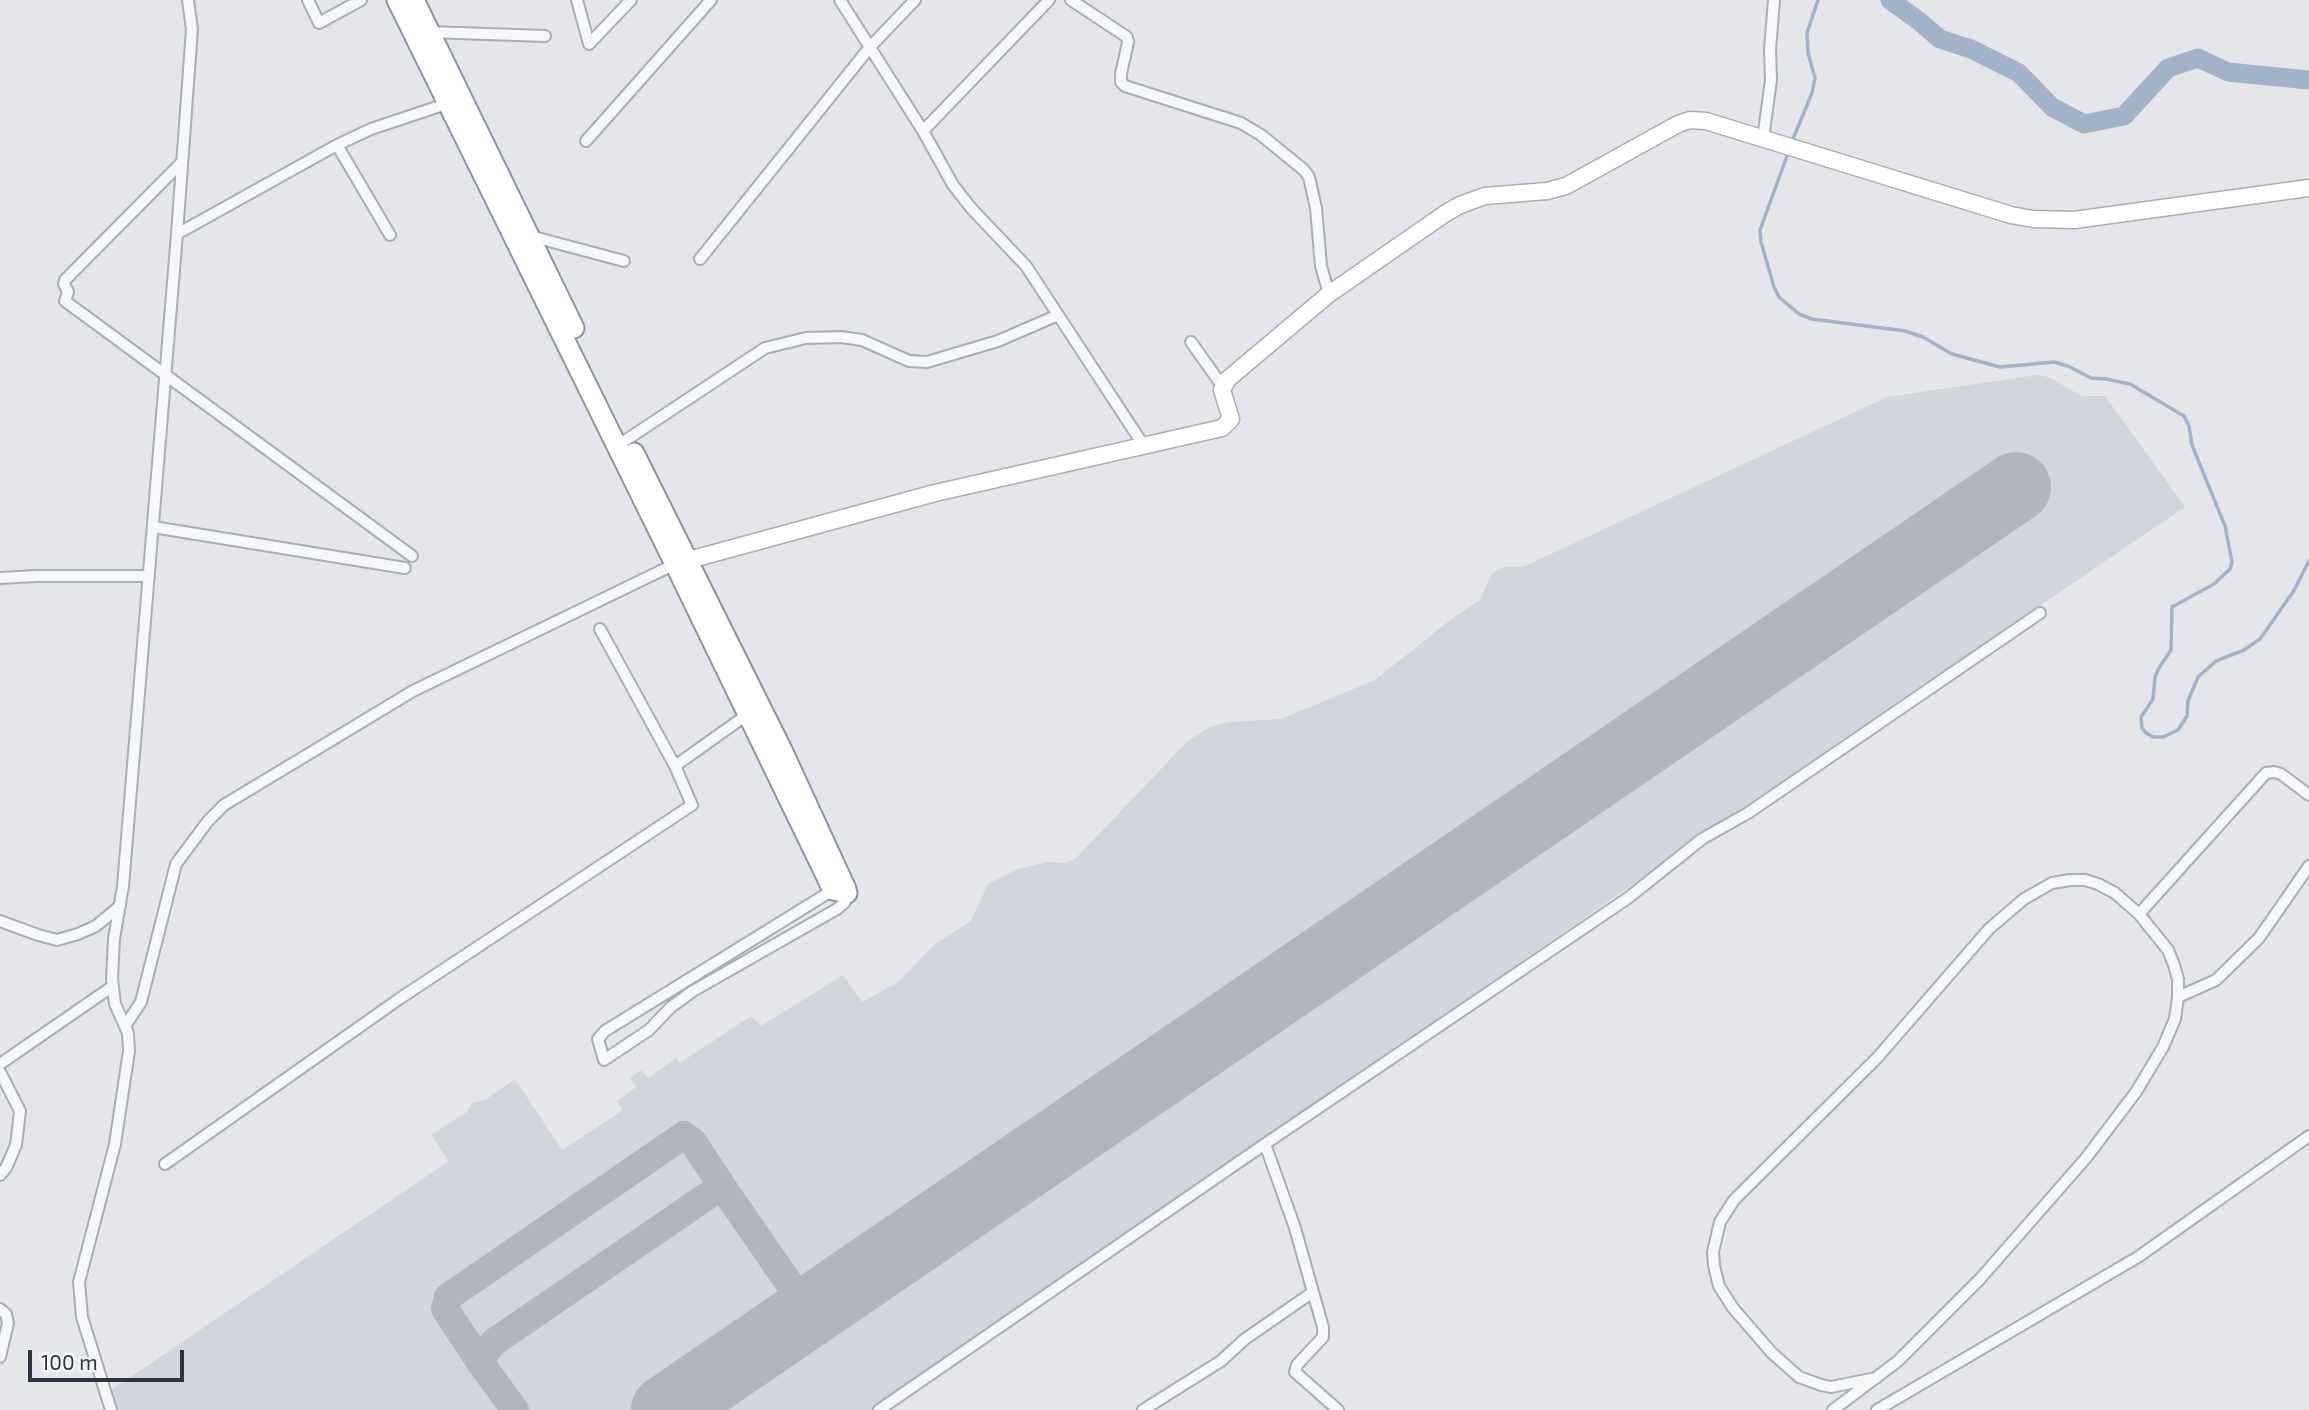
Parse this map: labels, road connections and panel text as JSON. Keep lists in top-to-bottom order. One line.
{"scale_bar":"100 m"}
